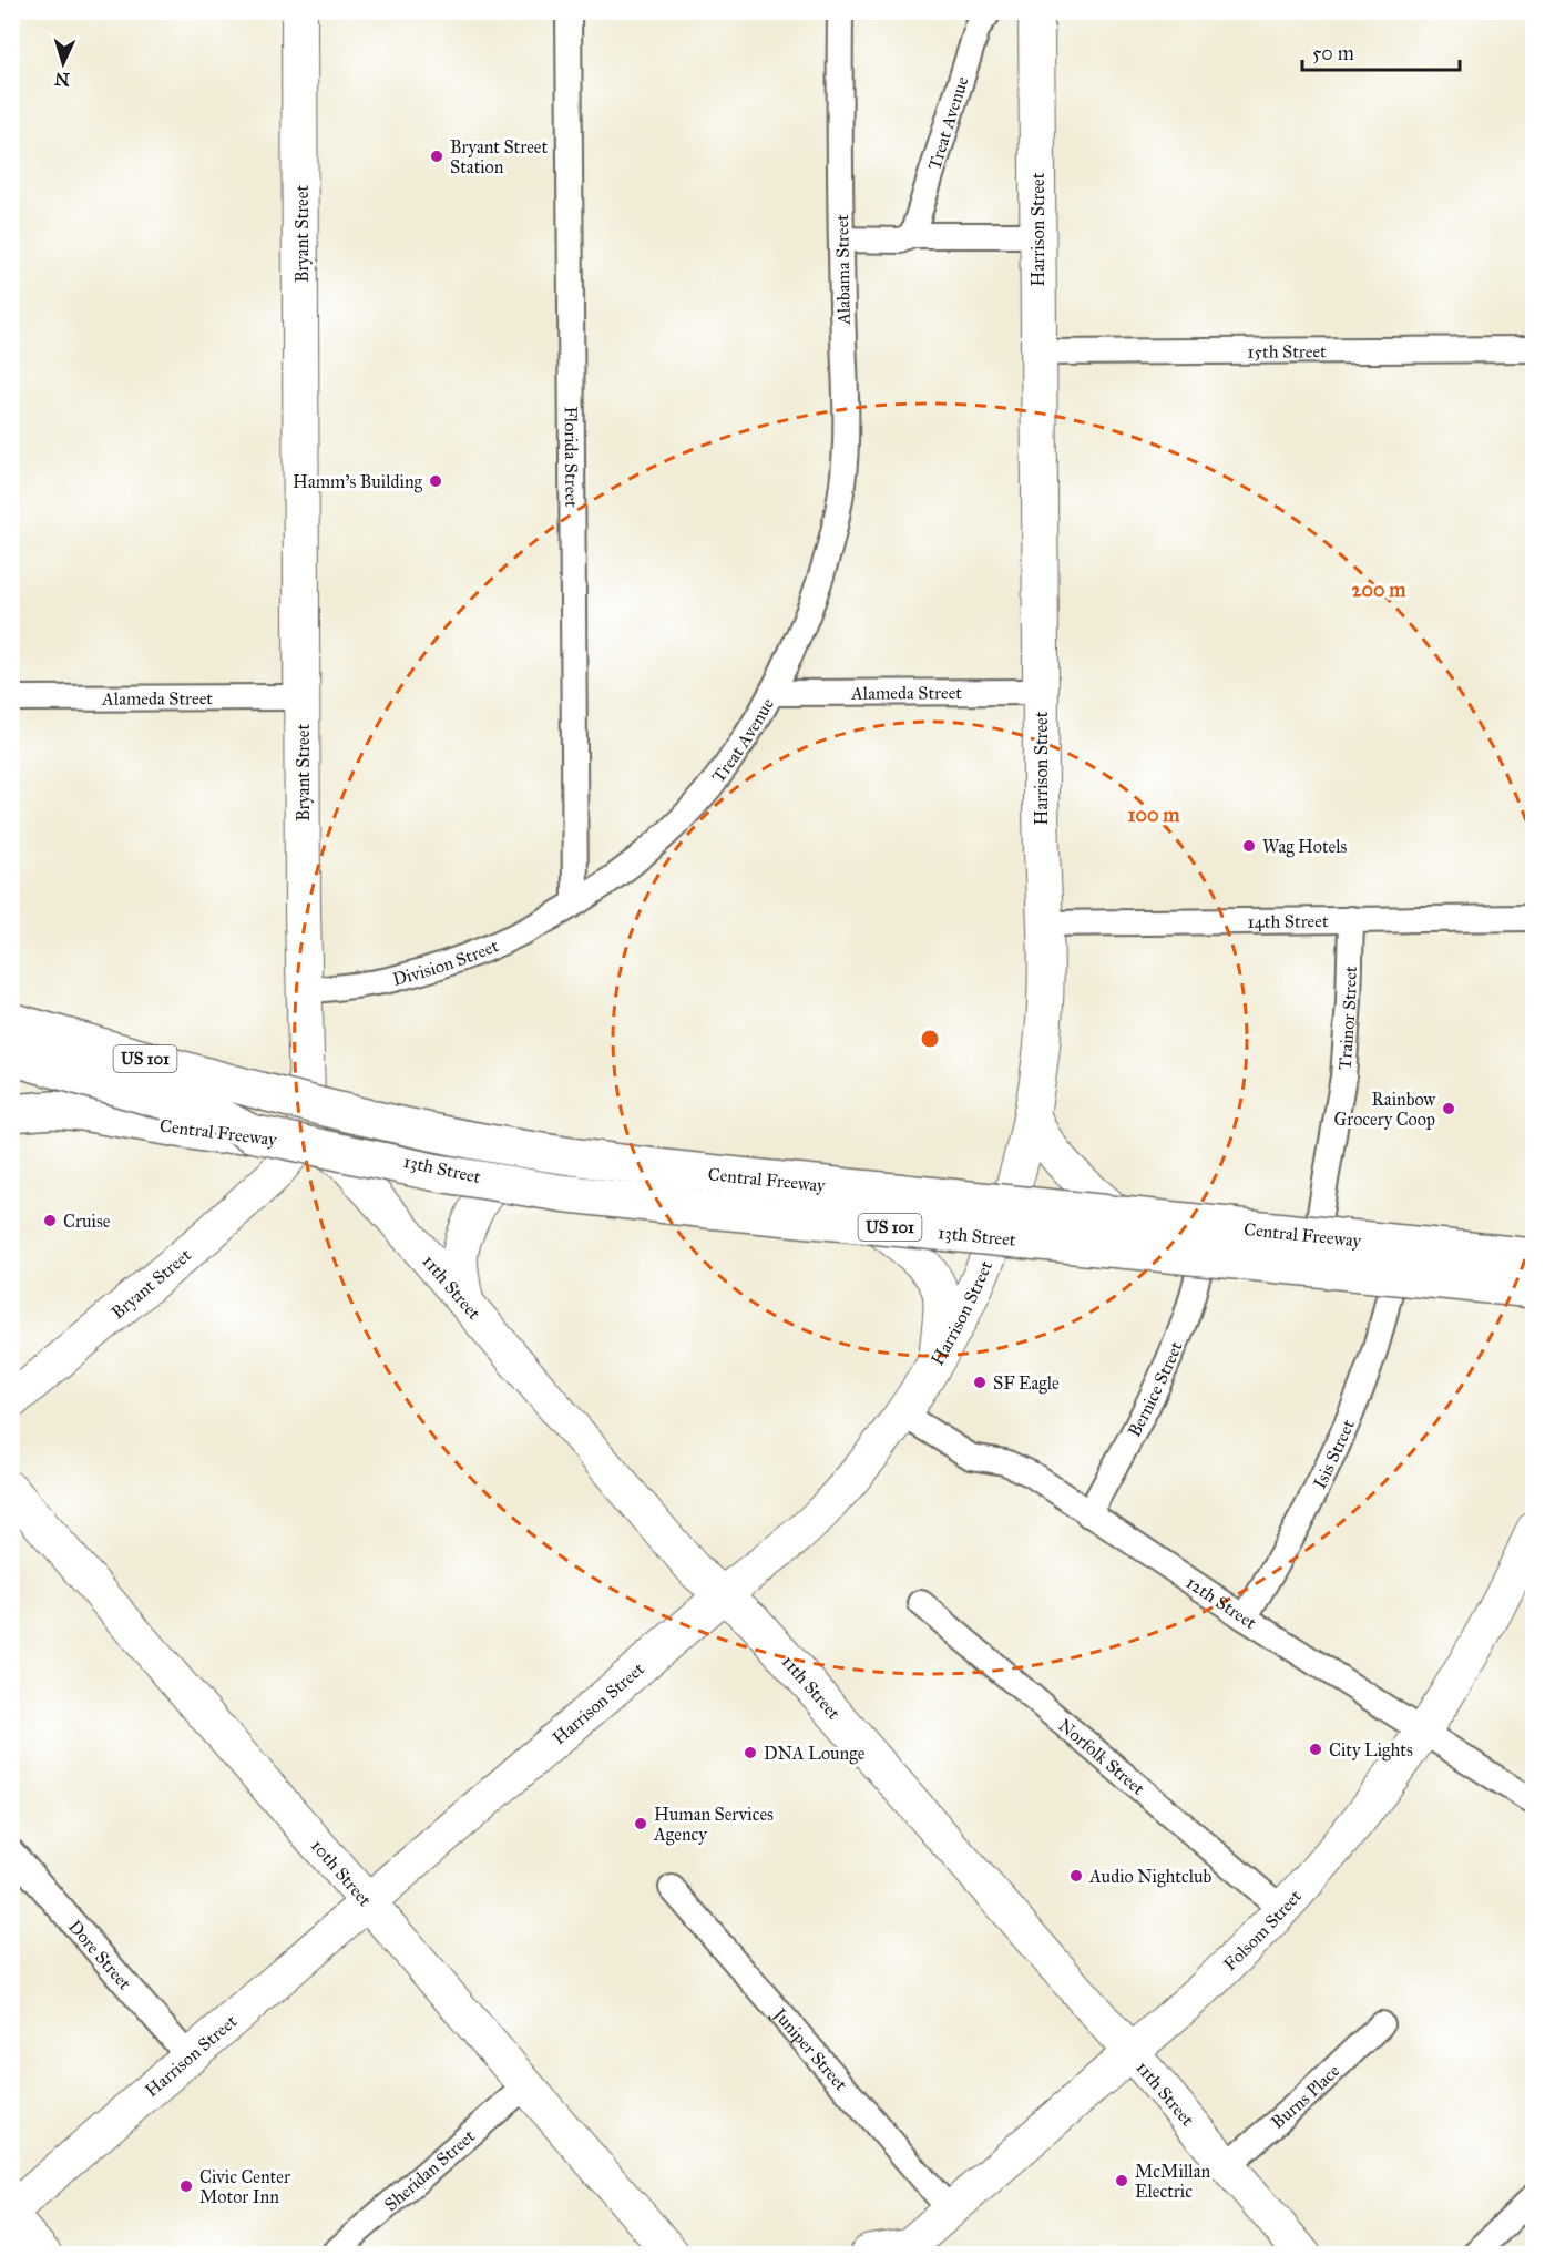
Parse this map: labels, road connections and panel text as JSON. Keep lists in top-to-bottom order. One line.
{"streets":{"highway":["US 101","Central Freeway"],"main road":["Harrison Street","Bryant Street","13th Street","11th Street","10th Street","Folsom Street"],"street":["Treat Avenue","Alabama Street","15th Street","Florida Street","Alameda Street","14th Street","Division Street","Trainor Street","Bernice Street","Isis Street","12th Street","Norfolk Street","Dore Street","Juniper Street","Burns Place","Sheridan Street"]},"crossings":[["Treat Avenue","Alabama Street"],["Treat Avenue","Florida Street"],["Treat Avenue","Alameda Street"],["Treat Avenue","Division Street"],["Harrison Street","15th Street"],["Harrison Street","Alameda Street"],["Harrison Street","14th Street"],["Harrison Street","13th Street"],["Harrison Street","11th Street"],["Harrison Street","12th Street"],["Harrison Street","10th Street"],["Harrison Street","Dore Street"],["Bryant Street","Alameda Street"],["Bryant Street","Division Street"],["Bryant Street","13th Street"],["Bryant Street","11th Street"],["Florida Street","Division Street"],["14th Street","Trainor Street"],["Trainor Street","13th Street"],["Central Freeway","13th Street"],["13th Street","11th Street"],["13th Street","Bernice Street"],["13th Street","Isis Street"],["11th Street","Folsom Street"],["11th Street","Burns Place"],["Bernice Street","12th Street"],["Isis Street","12th Street"],["12th Street","Folsom Street"],["Norfolk Street","Folsom Street"],["10th Street","Sheridan Street"],["Folsom Street","Juniper Street"]],"places":["Bryant Street Station","Hamm's Building","Wag Hotels","Rainbow Grocery Coop","Cruise","SF Eagle","City Lights","DNA Lounge","Human Services Agency","Audio Nightclub","McMillan Electric","Civic Center Motor Inn"],"scale_bar":"50 m","north":"bottom","rings":["200 m","100 m"]}
